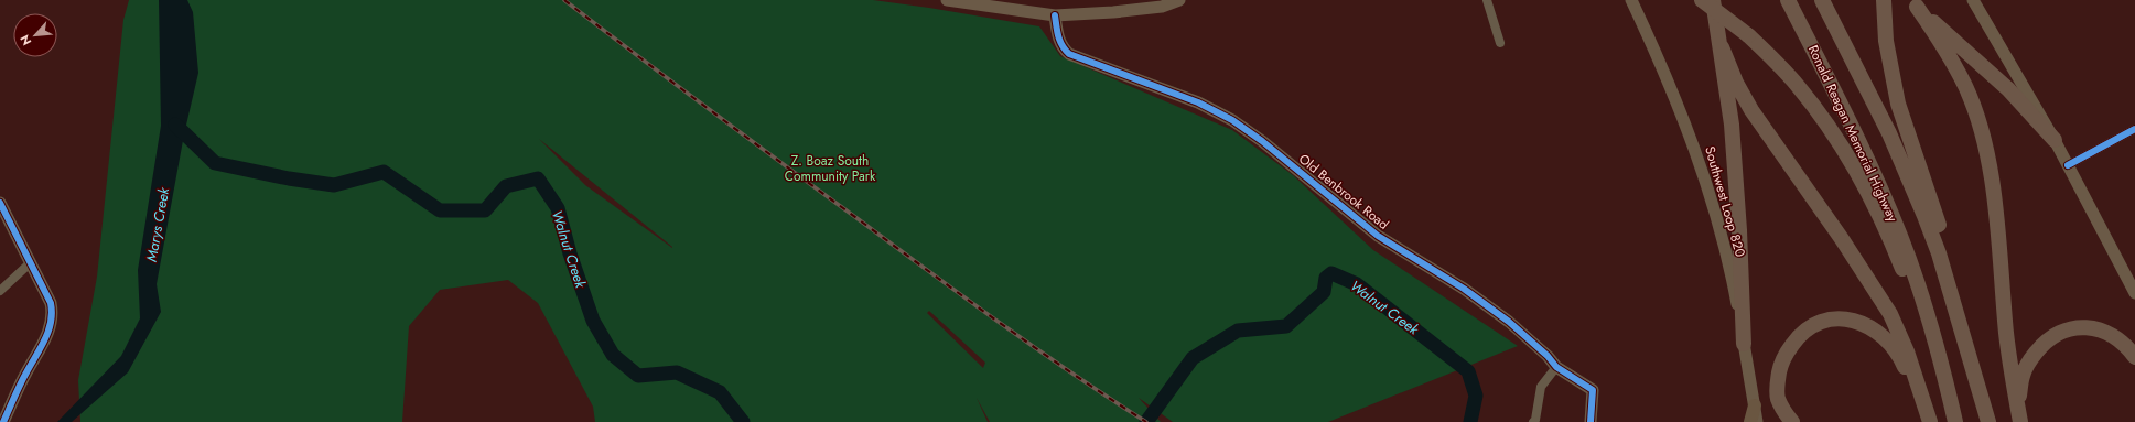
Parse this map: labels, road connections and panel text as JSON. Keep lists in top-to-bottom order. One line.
{"streets":{"highway":["Ronald Reagan Memorial Highway"],"main road":["Old Benbrook Road","Southwest Loop 820"]},"water":["Marys Creek","Walnut Creek"],"parks":["Z. Boaz South Community Park"],"north":"bottom left"}
